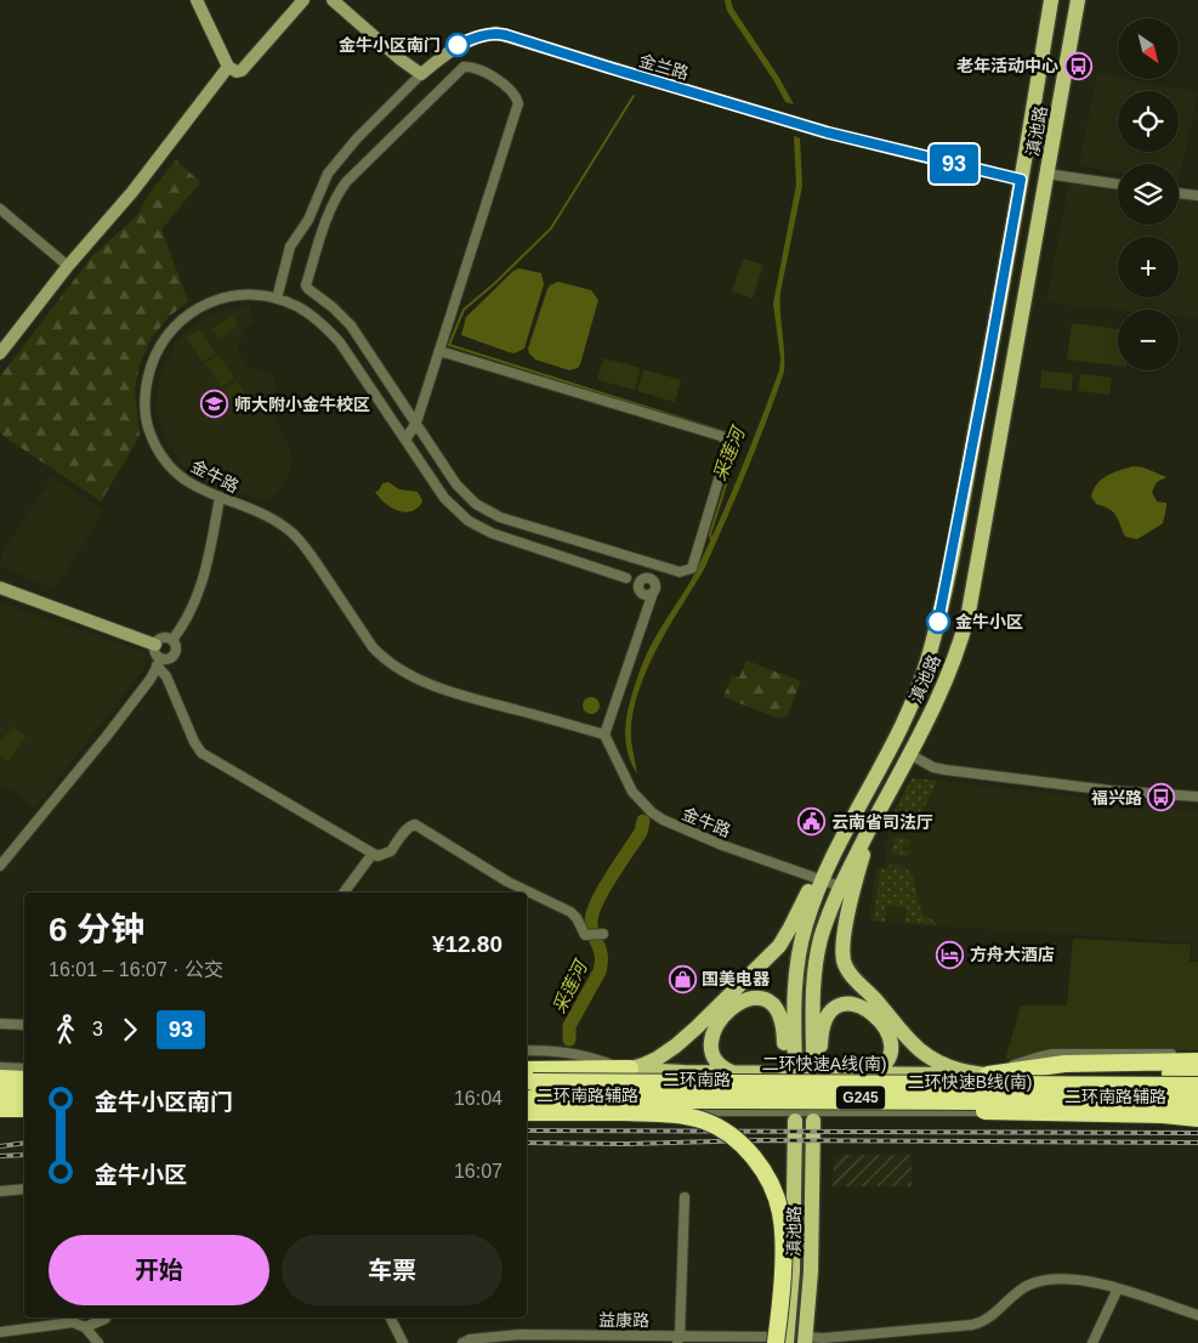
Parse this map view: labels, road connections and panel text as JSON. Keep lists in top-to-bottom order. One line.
{"streets":{"highway":["二环快速A线(南)","二环快速B线(南)"],"main road":["滇池路","二环南路","G245"],"street":["金兰路","金牛路","二环南路辅路","益康路"]},"crossings":[["金兰路","滇池路"],["滇池路","金牛路"],["滇池路","益康路"],["二环快速A线(南)","二环南路"],["二环南路","二环快速B线(南)"]],"water":["采莲河"],"places":{"other":["金牛小区南门","金牛小区"],"bus stop":["老年活动中心","福兴路"],"school or university":["师大附小金牛校区"],"public building":["云南省司法厅"],"hotel":["方舟大酒店"],"shop":["国美电器"]},"lines":["bus line 93"],"north":"bottom right","page":{"on_map":"93","map_buttons":["+","−"],"heading":["6 分钟","16:01 – 16:07 · 公交","¥12.80"],"legs":["3","93"],"list":[{"name":"金牛小区南门","value":"16:04"},{"name":"金牛小区","value":"16:07"}],"buttons":["开始","车票"]}}
